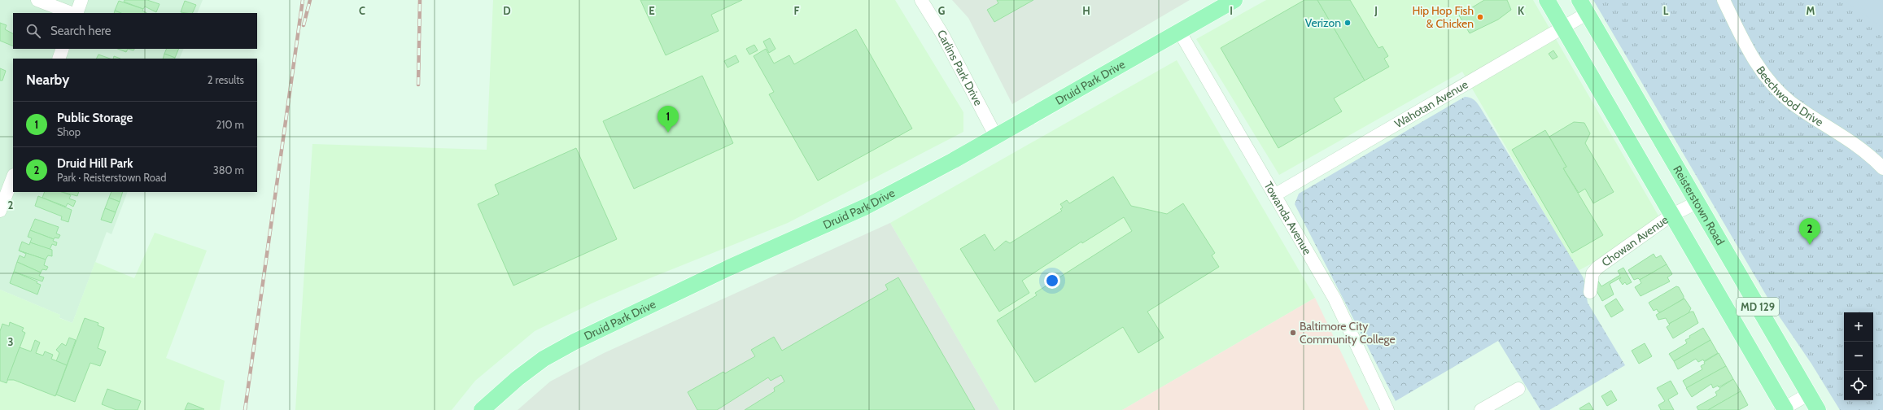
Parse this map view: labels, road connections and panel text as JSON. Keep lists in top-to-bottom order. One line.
{"streets":{"main road":["Druid Park Drive","Reisterstown Road","MD 129"],"street":["Carlins Park Drive","Beechwood Drive","Wahotan Avenue","Towanda Avenue","Chowan Avenue"]},"crossings":[["Carlins Park Drive","Druid Park Drive"],["Druid Park Drive","Towanda Avenue"],["Wahotan Avenue","Reisterstown Road"],["Wahotan Avenue","Towanda Avenue"],["Wahotan Avenue","MD 129"],["Reisterstown Road","Chowan Avenue"],["Chowan Avenue","MD 129"]],"places":["Hip Hop Fish & Chicken","Verizon","Baltimore City Community College"],"page":{"search":"Search here","heading":["Nearby","2 results"],"list":[{"mark":"1","name":"Public Storage","note":"Shop","value":"210 m"},{"mark":"2","name":"Druid Hill Park","note":"Park · Reisterstown Road","value":"380 m"}],"pins":["1","2"],"map_buttons":["+","−"]},"grid":{"columns":["C","D","E","F","G","H","I","J","K","L","M"],"rows":["2","3"]}}
